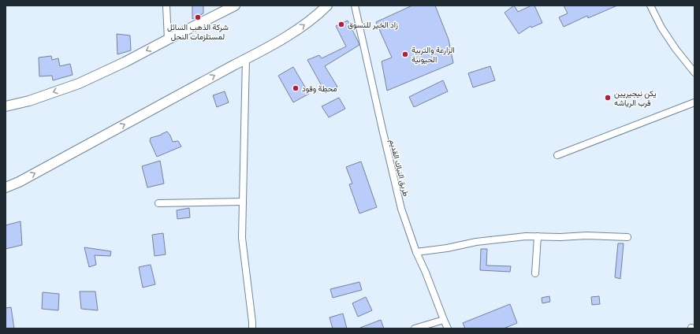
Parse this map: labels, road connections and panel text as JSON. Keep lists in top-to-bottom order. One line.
{"streets":{"street":["طريق النباك القديم"]},"places":["شركة الذهب السائل لمستلزمات النحل","زاد الخير للتسوق","الزارعة والتربية الحيونية","محطة وقود","يكن نيجيريين قرب الرياشه"]}
